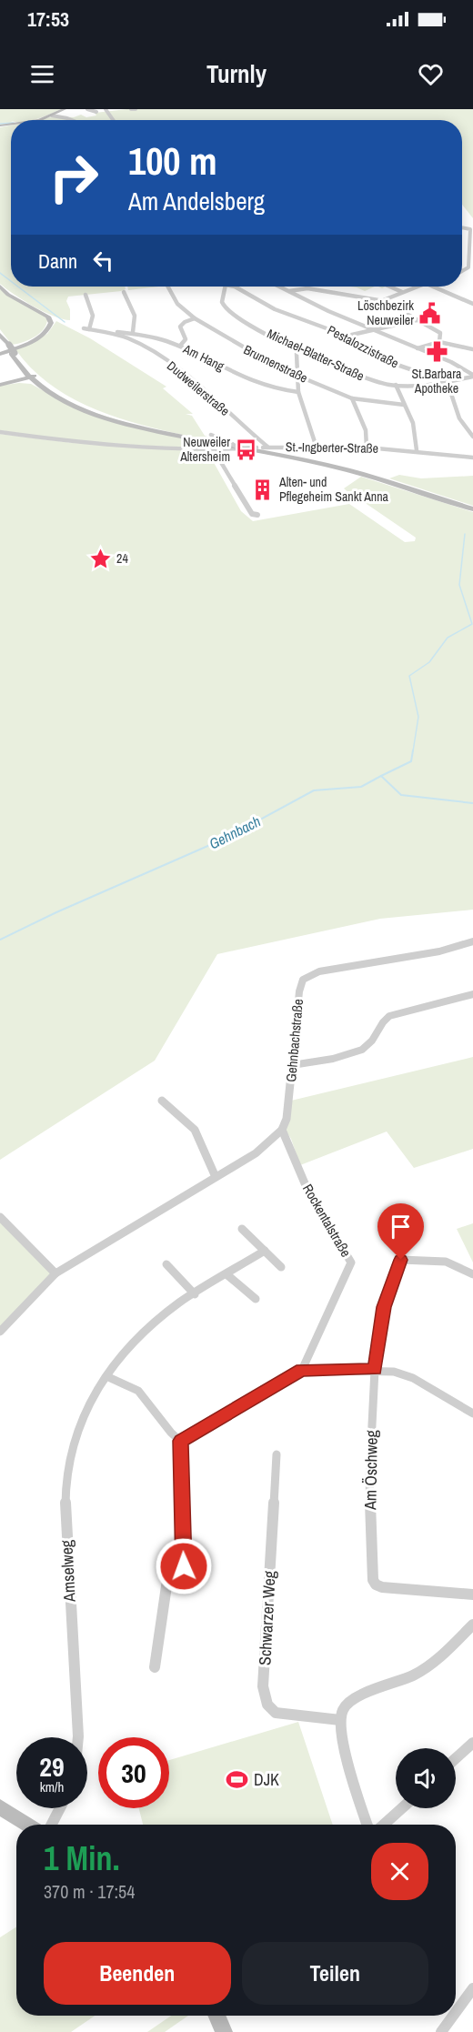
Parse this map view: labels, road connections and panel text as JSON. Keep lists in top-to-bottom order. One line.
{"streets":{"street":["Pestalozzistraße","Michael-Blatter-Straße","Am Hang","Brunnenstraße","Dudweilerstraße","St.-Ingberter-Straße","Gehnbachstraße","Rockentalstraße","Am Öschweg","Amselweg","Schwarzer Weg"]},"crossings":[["Pestalozzistraße","Michael-Blatter-Straße"],["Am Hang","Dudweilerstraße"],["Dudweilerstraße","St.-Ingberter-Straße"],["Gehnbachstraße","Rockentalstraße"]],"water":["Gehnbach"],"places":{"public building":["Löschbezirk Neuweiler"],"pharmacy":["St.Barbara Apotheke"],"bus stop":["Neuweiler Altersheim"],"building":["Alten- und Pflegeheim Sankt Anna"],"place":["24"],"sports":["DJK"]},"page":{"status":"17:53","header":"Turnly","turn":["100 m","Am Andelsberg"],"then":"Dann","speed":"29 km/h","limit":"30","heading":["1 Min.","370 m · 17:54"],"buttons":["Beenden","Teilen"]}}
